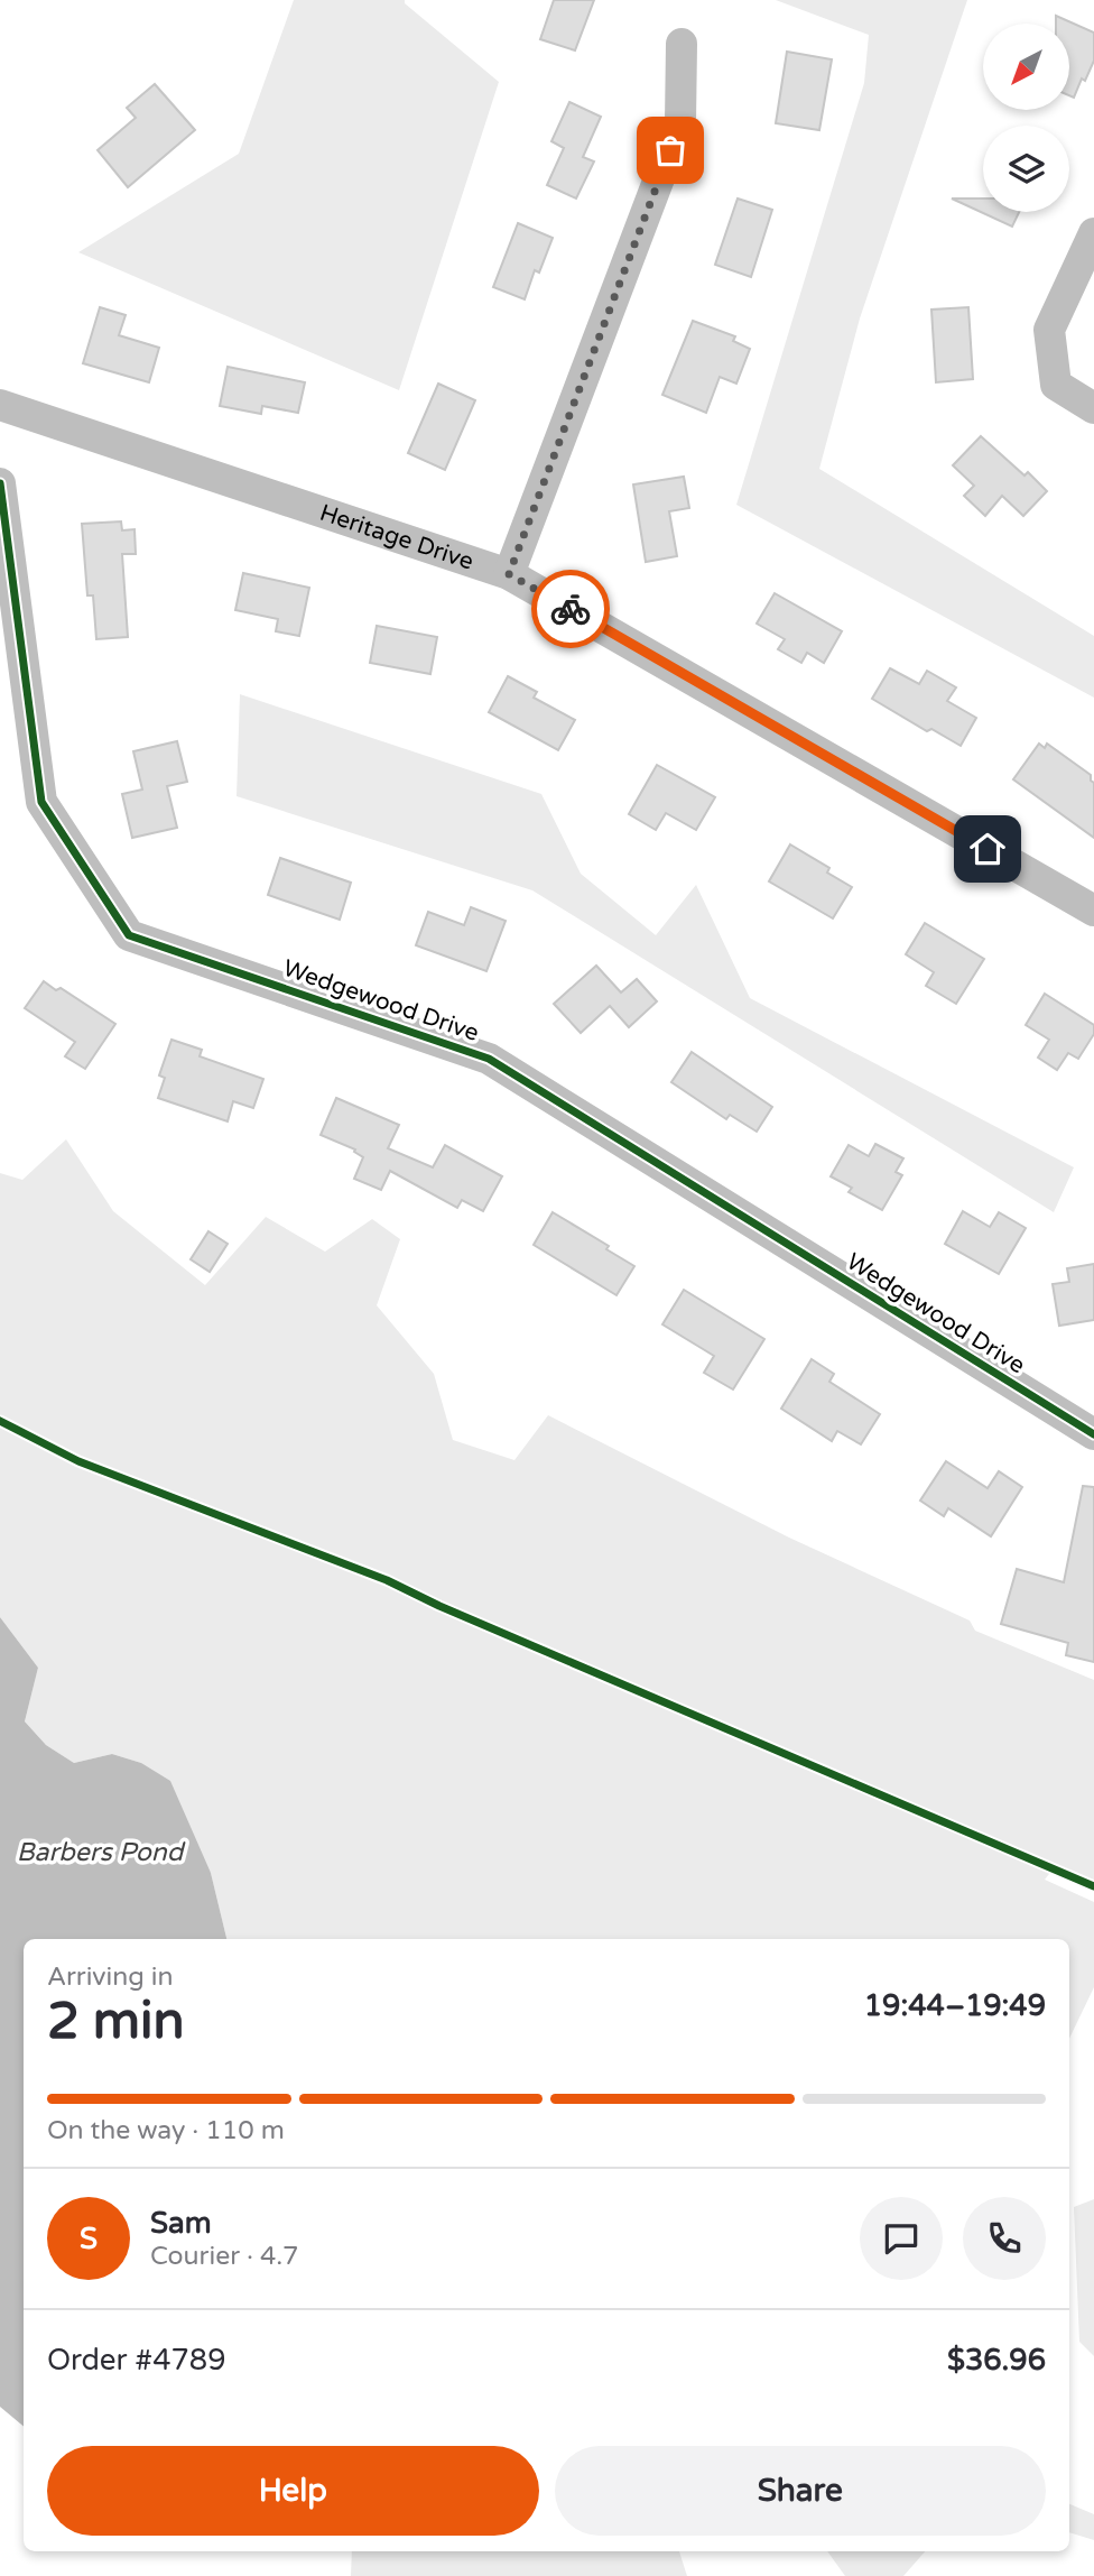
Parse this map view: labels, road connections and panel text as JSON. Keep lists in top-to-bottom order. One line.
{"streets":{"street":["Heritage Drive","Wedgewood Drive"]},"water":["Barbers Pond"],"north":"bottom left","page":{"heading":["2 min","Arriving in","19:44–19:49"],"panel":["Sam","Courier · 4.7","Order #4789","$36.96"],"bar":"On the way · 110 m","round":"S","buttons":["Help","Share"]}}
